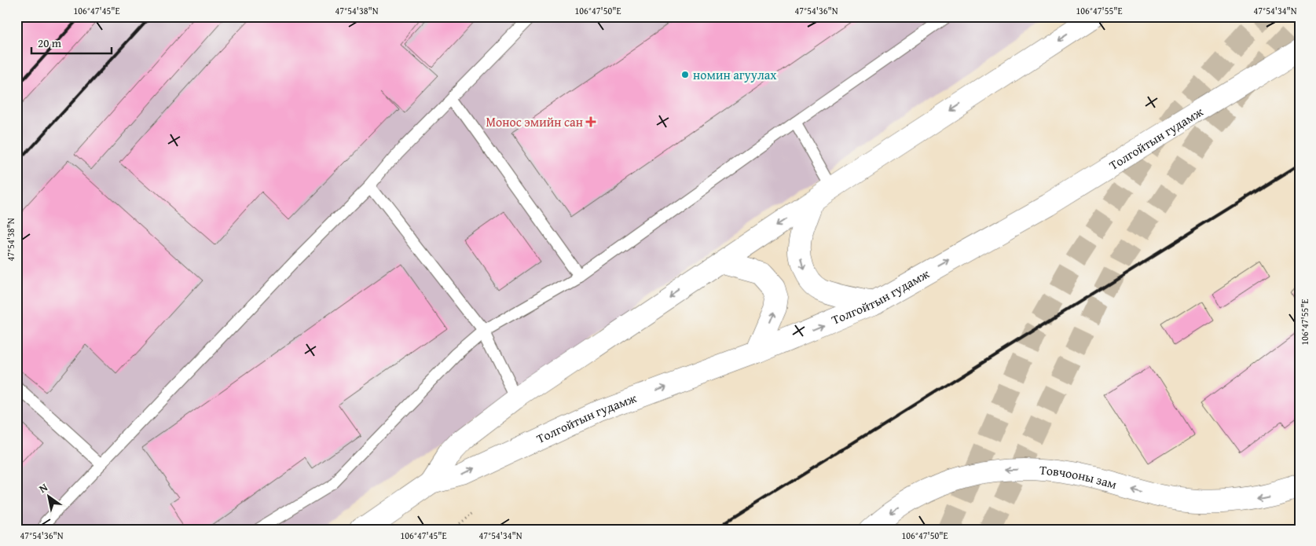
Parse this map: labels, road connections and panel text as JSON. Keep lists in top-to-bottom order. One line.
{"streets":{"main road":["Толгойтын гудамж","Товчооны зам"]},"one_way":["Товчооны зам"],"places":{"other":["номин агуулах"],"health":["Монос эмийн сан"]},"scale_bar":"20 m","north":"top left","coordinates":["106°47'45\"E","47°54'38\"N","106°47'50\"E","47°54'36\"N","106°47'55\"E","47°54'34\"N"]}
